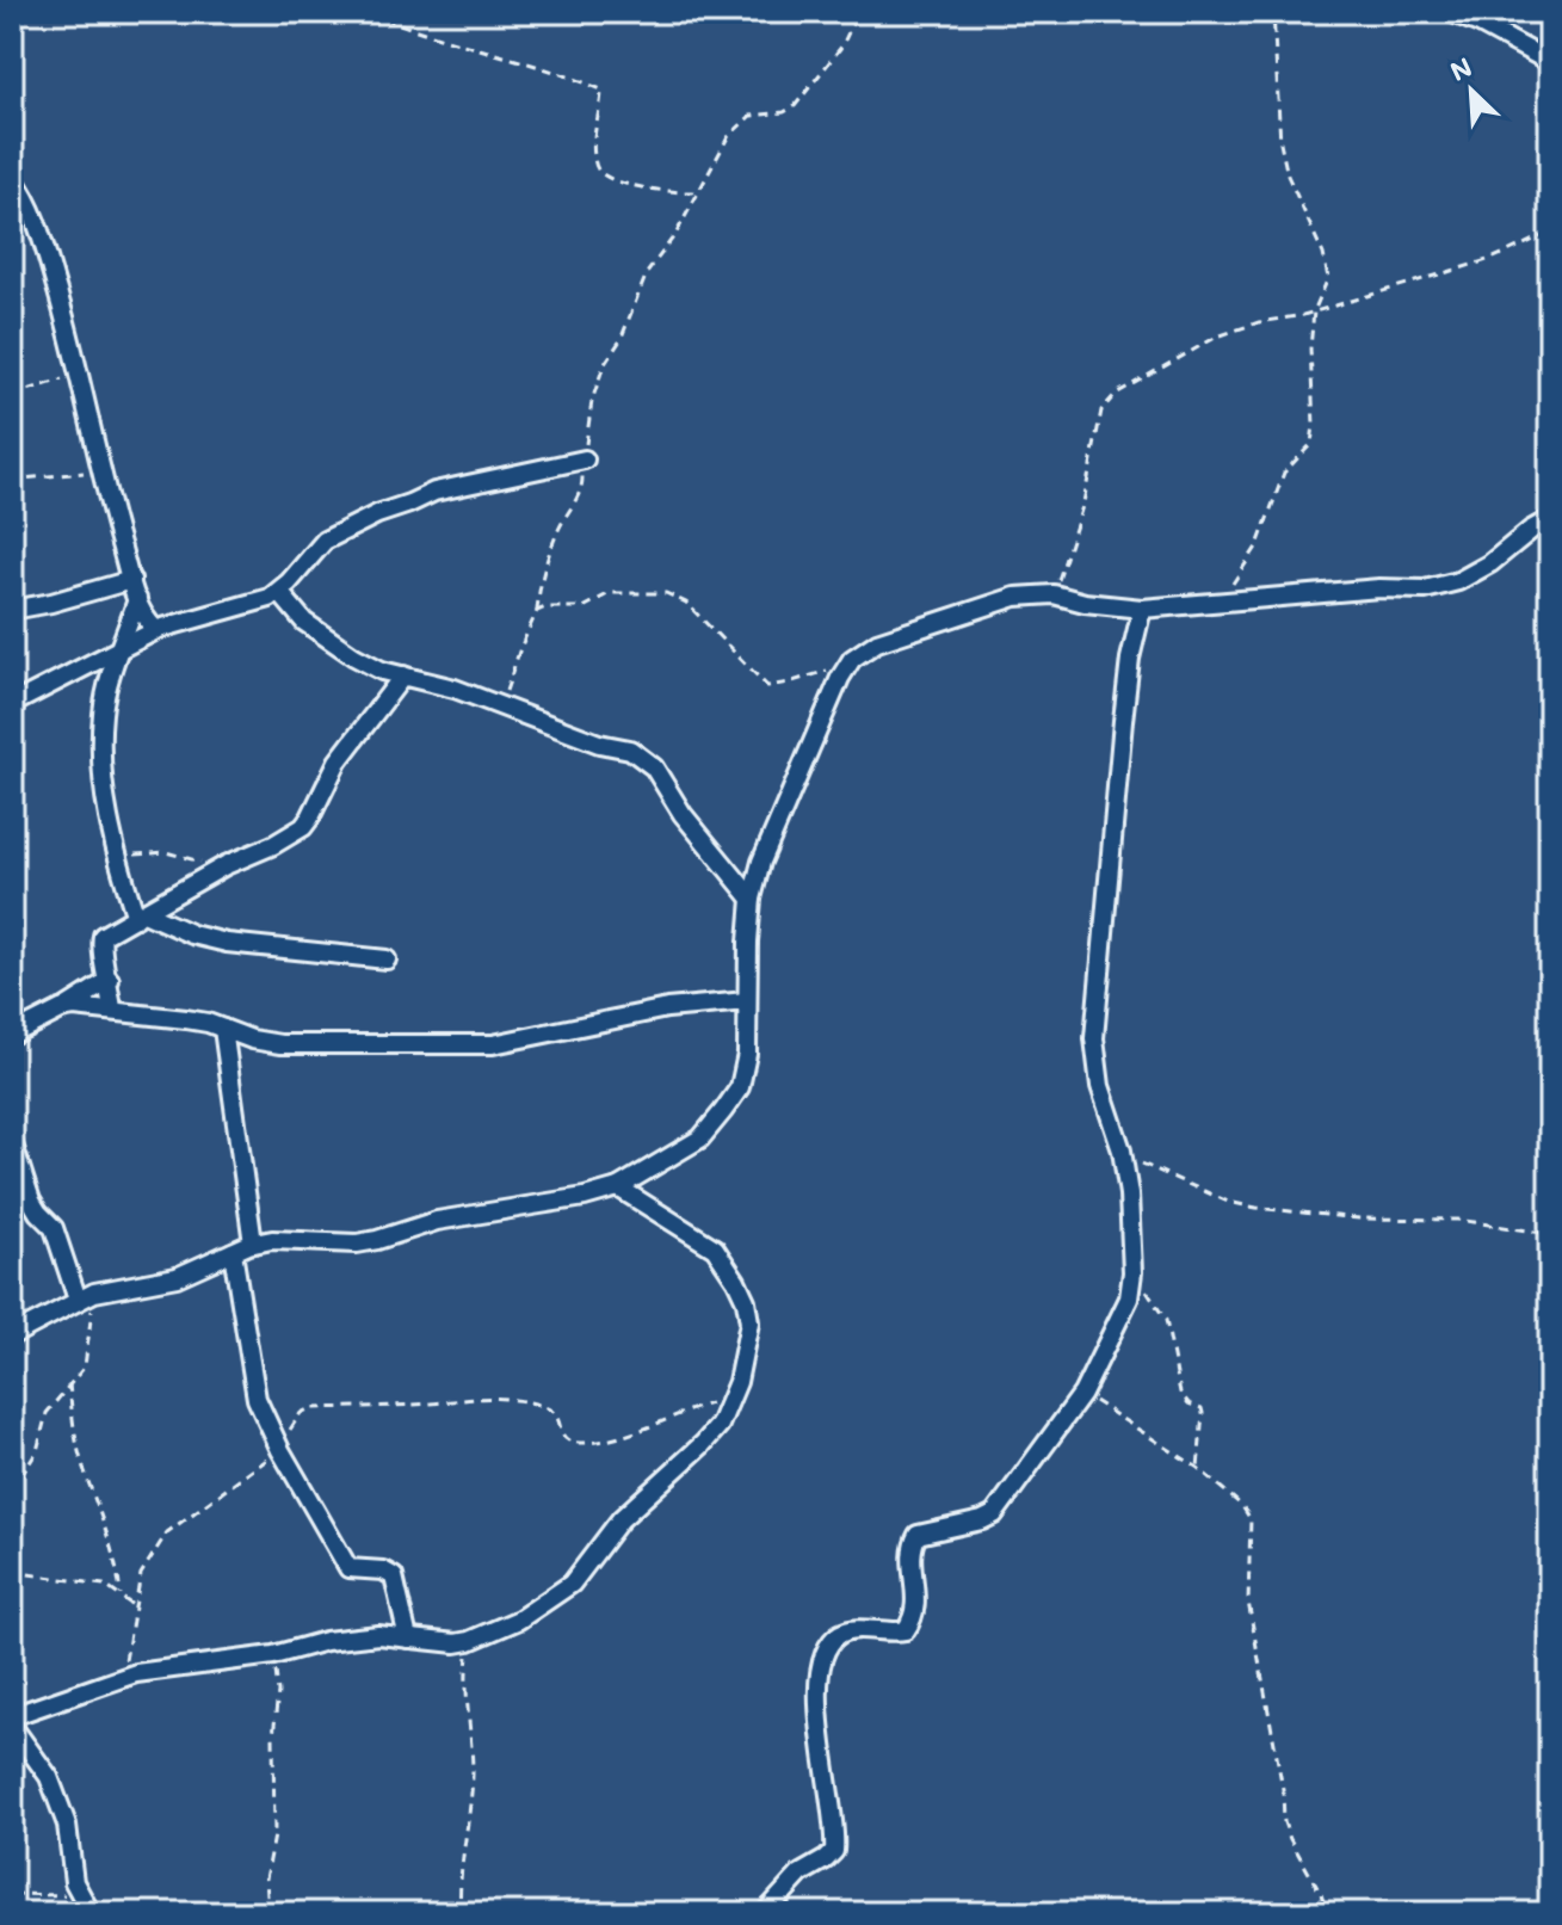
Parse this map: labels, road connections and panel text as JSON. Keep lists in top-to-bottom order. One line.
{"north":"top left"}
